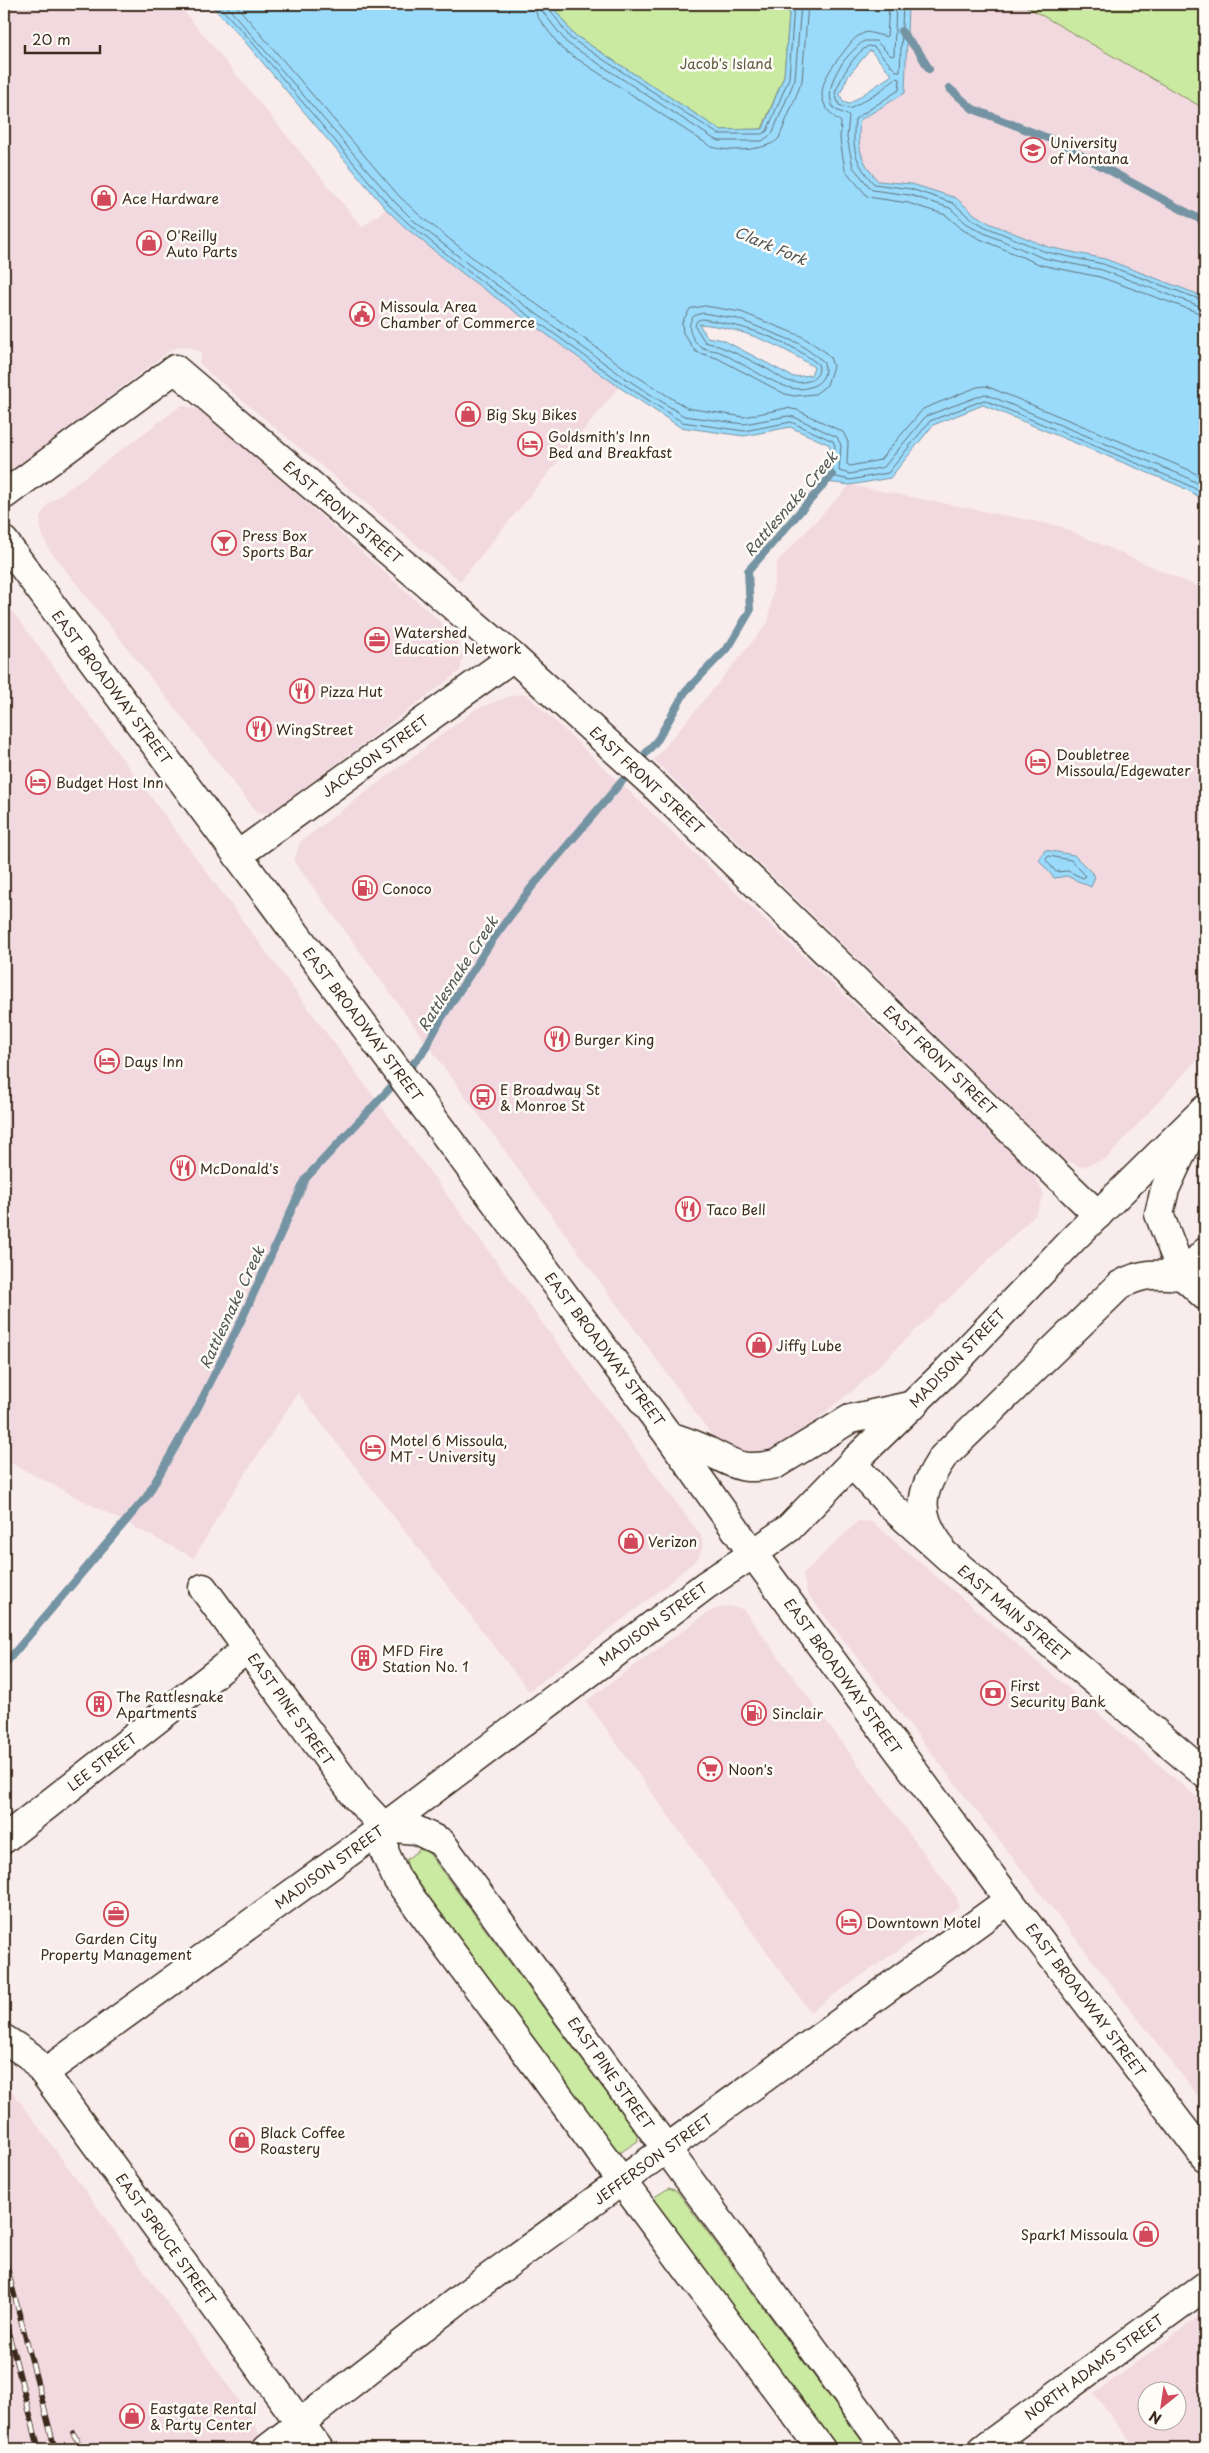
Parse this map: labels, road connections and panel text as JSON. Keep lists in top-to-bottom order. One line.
{"streets":{"main road":["EAST FRONT STREET","EAST BROADWAY STREET","JACKSON STREET","MADISON STREET","EAST MAIN STREET","EAST PINE STREET","LEE STREET","JEFFERSON STREET","EAST SPRUCE STREET","NORTH ADAMS STREET"]},"crossings":[["EAST FRONT STREET","JACKSON STREET"],["EAST FRONT STREET","MADISON STREET"],["EAST BROADWAY STREET","JACKSON STREET"],["EAST BROADWAY STREET","MADISON STREET"],["EAST BROADWAY STREET","JEFFERSON STREET"],["MADISON STREET","EAST MAIN STREET"],["MADISON STREET","EAST PINE STREET"],["MADISON STREET","EAST SPRUCE STREET"],["EAST PINE STREET","LEE STREET"],["EAST PINE STREET","JEFFERSON STREET"],["JEFFERSON STREET","EAST SPRUCE STREET"]],"water":["Clark Fork","Rattlesnake Creek"],"parks":["Jacob's Island"],"places":{"school or university":["University of Montana"],"shop":["Ace Hardware","O'Reilly Auto Parts","Big Sky Bikes","Jiffy Lube","Verizon","Black Coffee Roastery","Spark1 Missoula","Eastgate Rental & Party Center"],"public building":["Missoula Area Chamber of Commerce"],"hotel":["Goldsmith's Inn Bed and Breakfast","Doubletree Missoula/Edgewater","Budget Host Inn","Days Inn","Motel 6 Missoula, MT - University","Downtown Motel"],"bar":["Press Box Sports Bar"],"office":["Watershed Education Network","Garden City Property Management"],"restaurant":["Pizza Hut","WingStreet","Burger King","McDonald's","Taco Bell"],"fuel station":["Conoco","Sinclair"],"bus stop":["E Broadway St & Monroe St"],"building":["MFD Fire Station No. 1","The Rattlesnake Apartments"],"bank":["First Security Bank"],"supermarket":["Noon's"]},"scale_bar":"20 m","north":"bottom left"}
